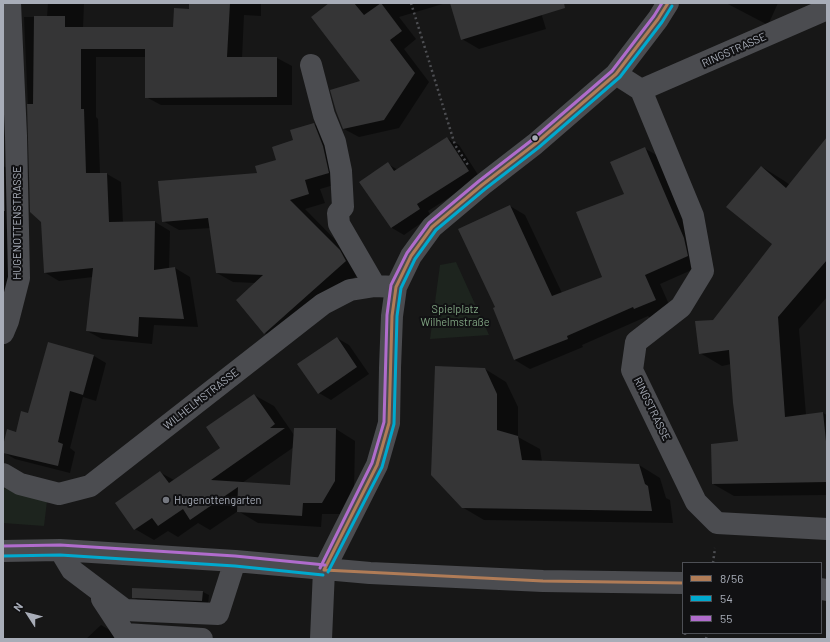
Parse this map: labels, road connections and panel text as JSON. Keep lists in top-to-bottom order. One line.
{"streets":{"street":["RINGSTRASSE","HUGENOTTENSTRASSE","WILHELMSTRASSE"]},"parks":["Spielplatz Wilhelmstraße"],"places":["Hugenottengarten"],"lines":["transit line 8/56","transit line 55","transit line 54"],"legend":["8/56","54","55"],"north":"top left"}
